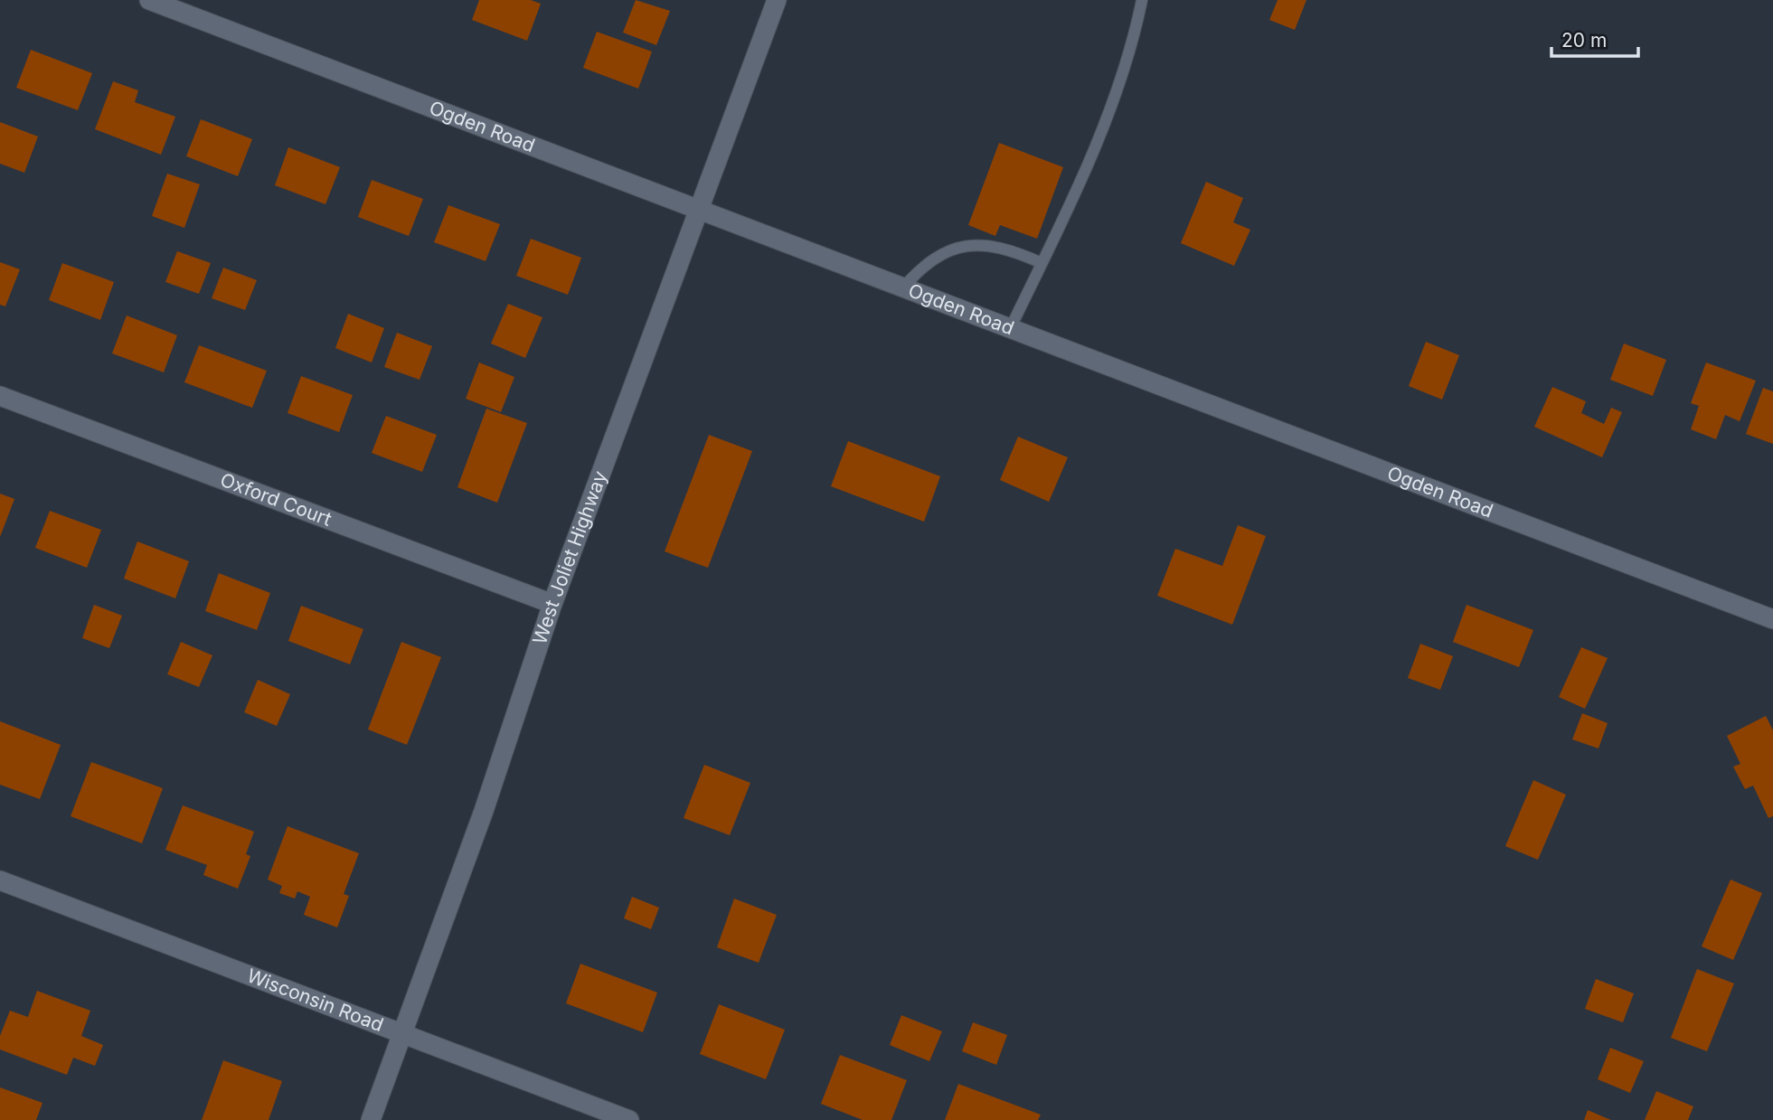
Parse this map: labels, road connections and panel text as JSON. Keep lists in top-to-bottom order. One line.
{"streets":{"street":["Ogden Road","Oxford Court","West Joliet Highway","Wisconsin Road"]},"crossings":[["Ogden Road","West Joliet Highway"],["Oxford Court","West Joliet Highway"],["West Joliet Highway","Wisconsin Road"]],"scale_bar":"20 m"}
